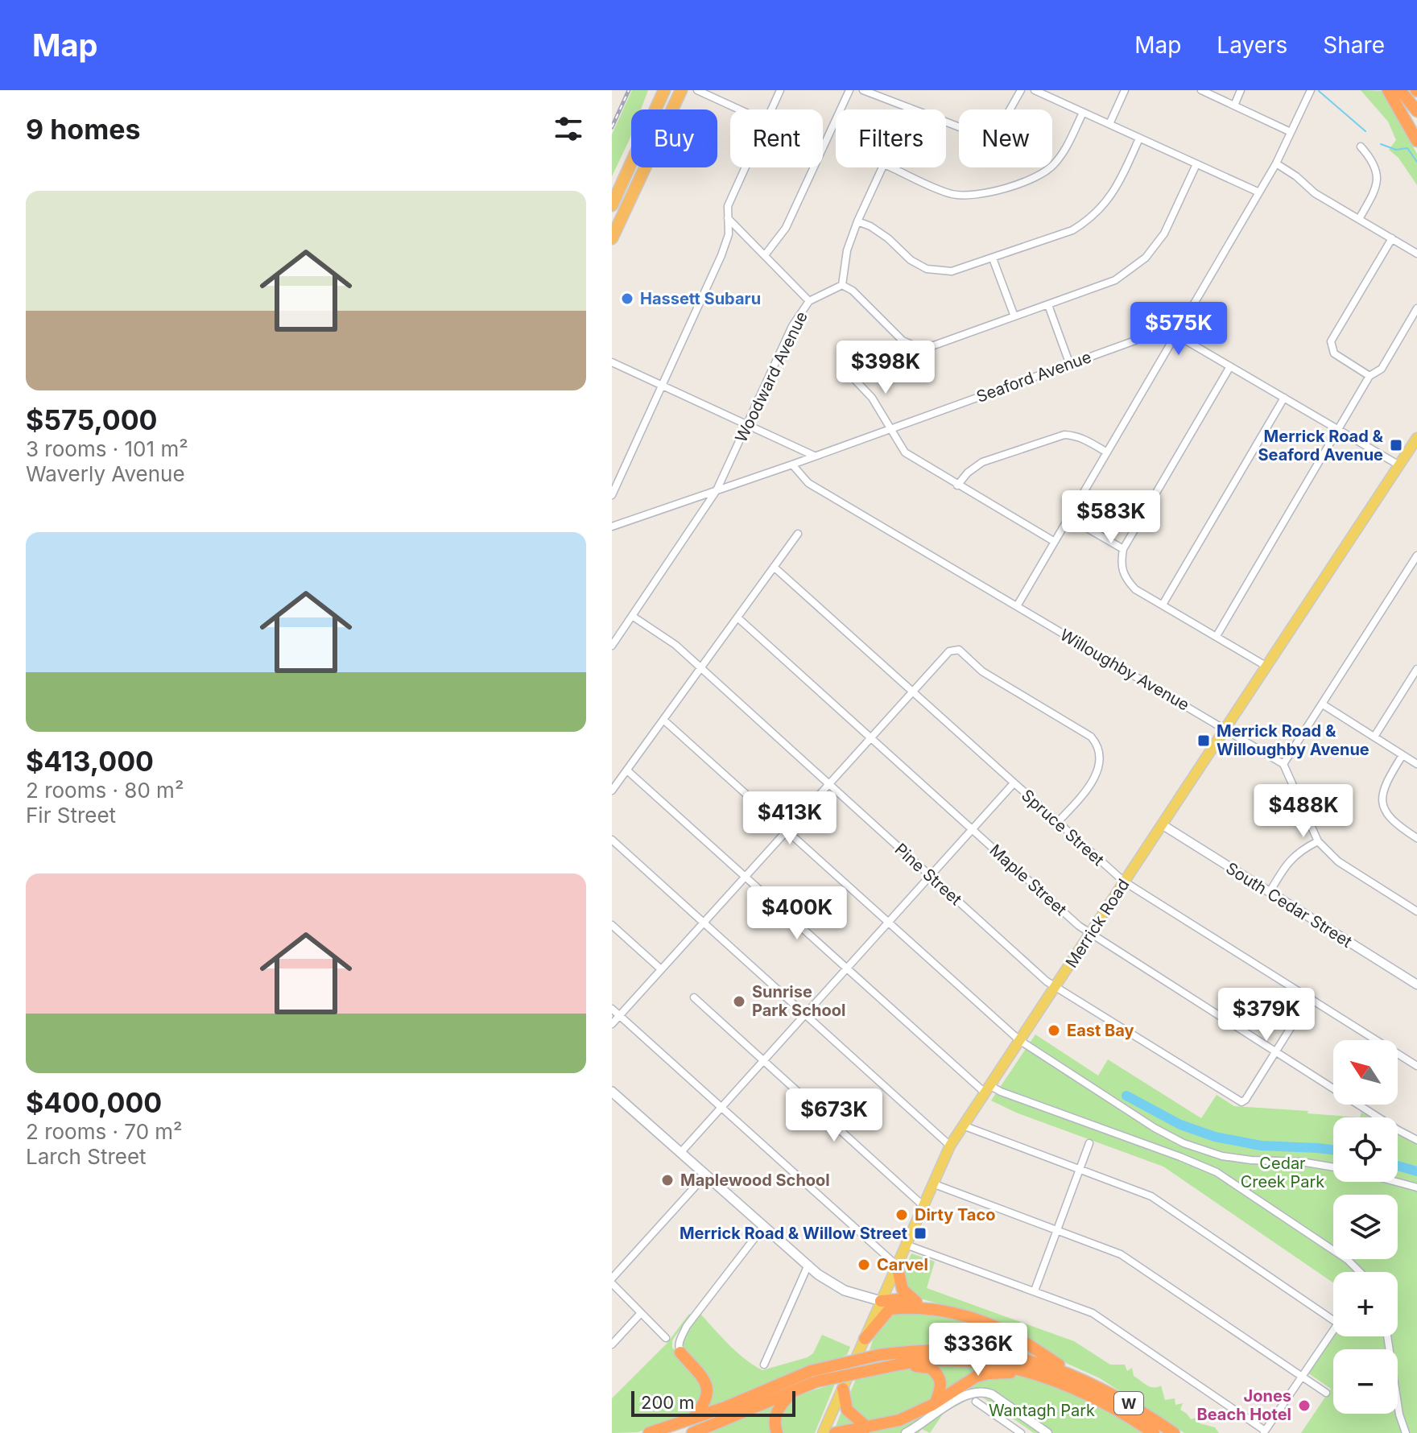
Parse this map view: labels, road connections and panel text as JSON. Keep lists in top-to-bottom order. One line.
{"streets":{"highway":["W"],"main road":["Merrick Road"],"street":["Woodward Avenue","Seaford Avenue","Willoughby Avenue","Spruce Street","Pine Street","Maple Street","South Cedar Street"]},"crossings":[["Woodward Avenue","Seaford Avenue"],["Woodward Avenue","Pine Street"],["Seaford Avenue","Willoughby Avenue"],["Willoughby Avenue","Merrick Road"],["Spruce Street","Merrick Road"],["Pine Street","Maple Street"],["Pine Street","Merrick Road"],["Maple Street","Merrick Road"],["South Cedar Street","Merrick Road"]],"parks":["Cedar Creek Park","Wantagh Park"],"places":{"other":["Hassett Subaru","Sunrise Park School","East Bay","Maplewood School","Dirty Taco","Carvel","Jones Beach Hotel"],"transit":["Merrick Road & Seaford Avenue","Merrick Road & Willoughby Avenue","Merrick Road & Willow Street"]},"scale_bar":"200 m","north":"top left","page":{"header":"Map","nav":["Map","Layers","Share"],"heading":"9 homes","chip":["Buy","Rent","Filters","New"],"list":[{"name":"$575,000","note":"3 rooms · 101 m² · Waverly Avenue"},{"name":"$413,000","note":"2 rooms · 80 m² · Fir Street"},{"name":"$400,000","note":"2 rooms · 70 m² · Larch Street"}],"price":["$575K","$398K","$583K","$488K","$413K","$400K","$379K","$673K","$336K"],"map_buttons":["+","−"],"scale":"200 m"}}
